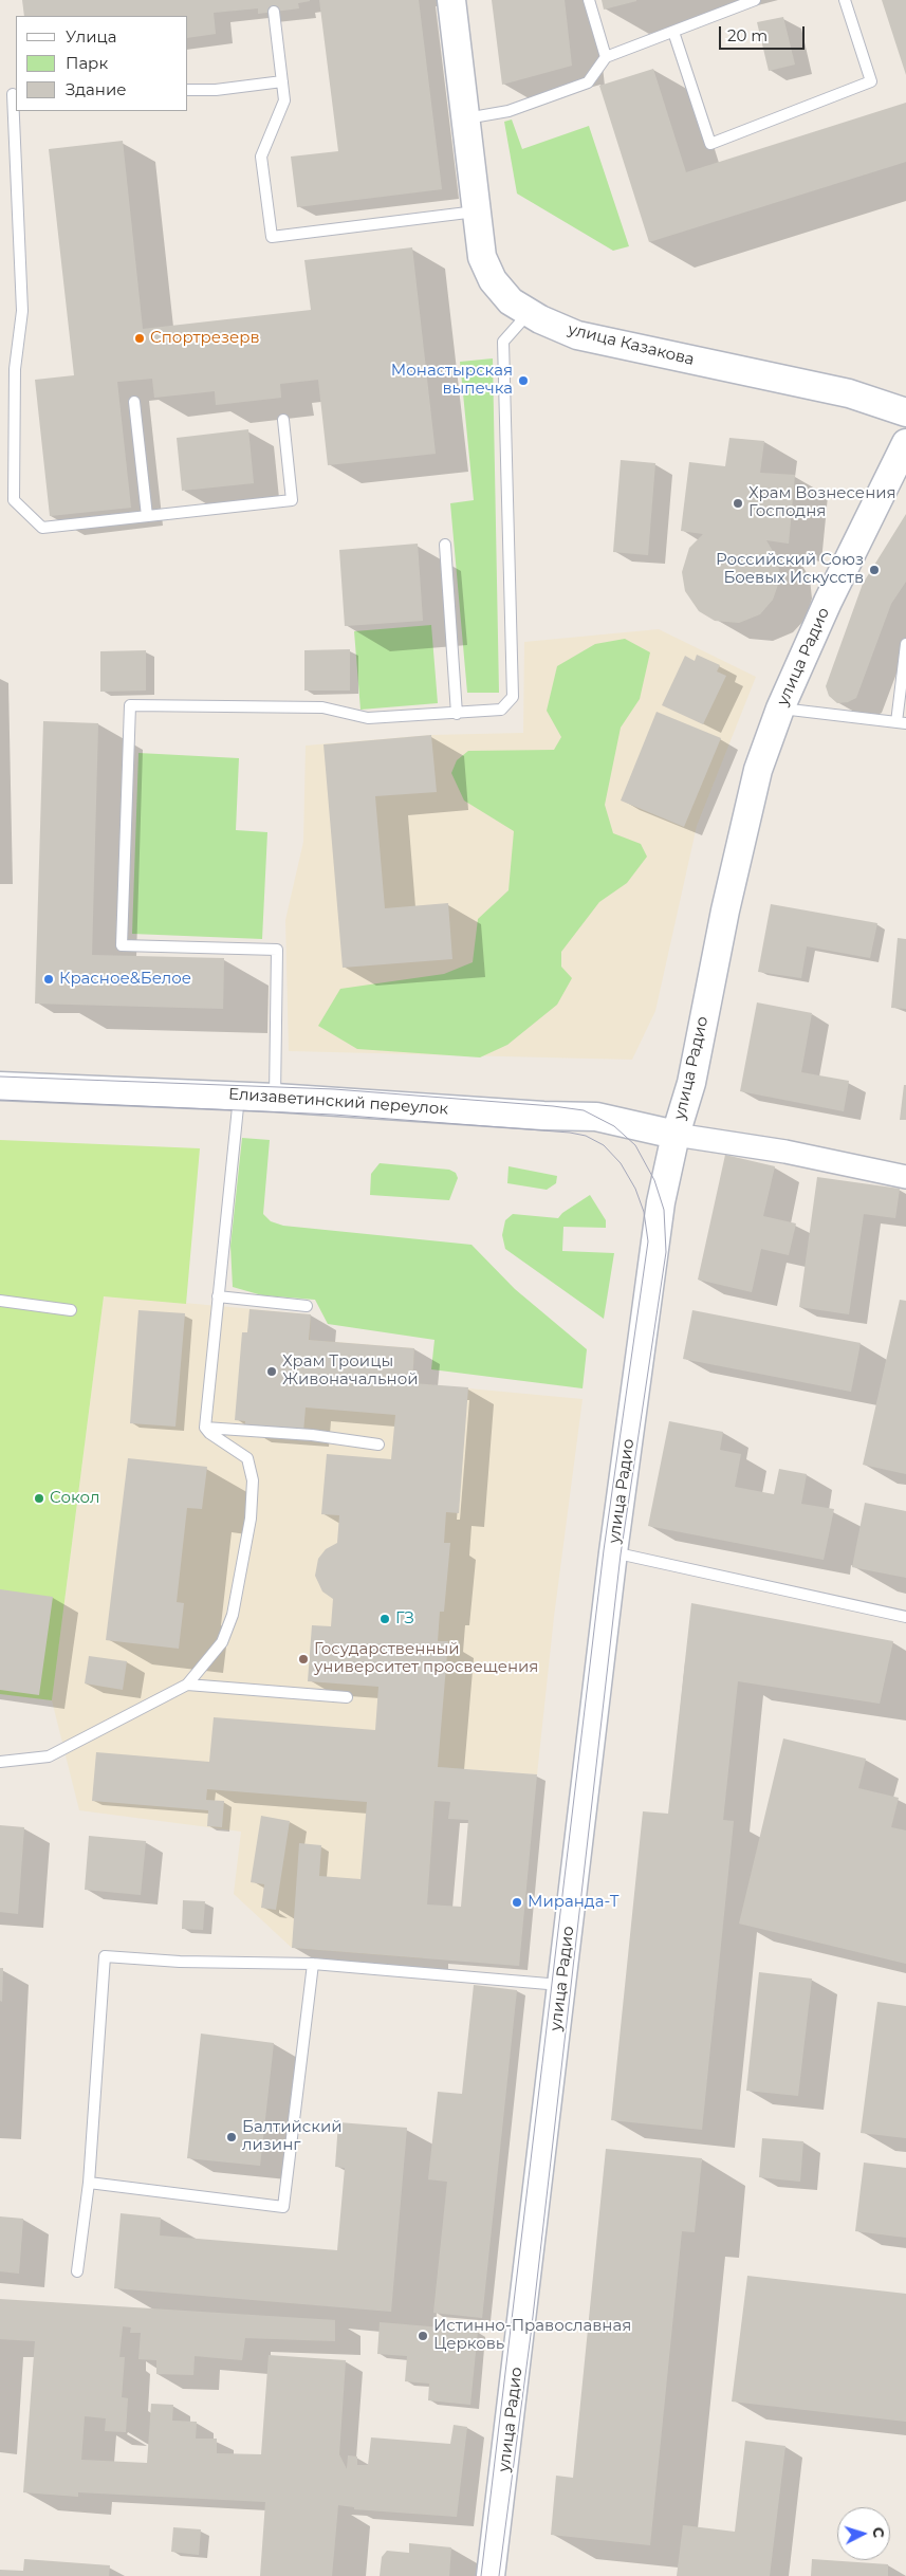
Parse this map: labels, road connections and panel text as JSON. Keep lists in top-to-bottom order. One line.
{"streets":{"street":["улица Казакова","улица Радио","Елизаветинский переулок"]},"crossings":[["улица Радио","Елизаветинский переулок"]],"places":["Спортрезерв","Монастырская выпечка","Храм Вознесения Господня","Российский Союз Боевых Искусств","Красное&Белое","Храм Троицы Живоначальной","Сокол","ГЗ","Государственный университет просвещения","Миранда-Т","Балтийский лизинг","Истинно-Православная Церковь"],"legend":["Улица","Парк","Здание"],"scale_bar":"20 m","north":"right"}
